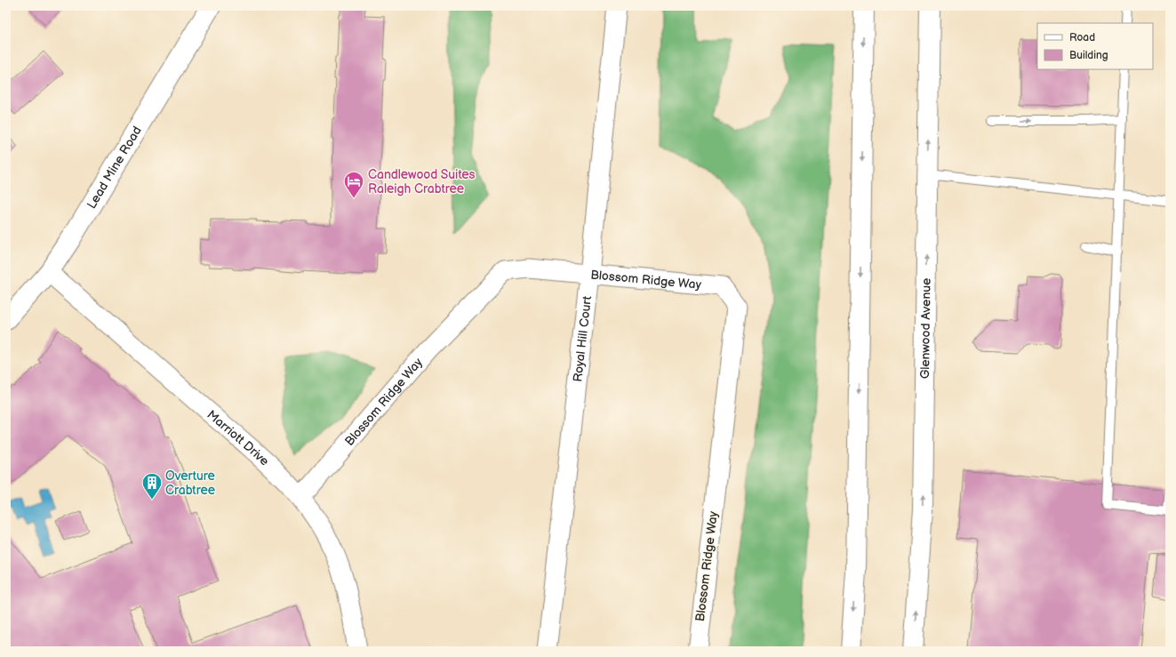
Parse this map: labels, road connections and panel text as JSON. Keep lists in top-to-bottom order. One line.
{"streets":{"main road":["Lead Mine Road","Glenwood Avenue"],"street":["Blossom Ridge Way","Royal Hill Court","Marriott Drive"]},"crossings":[["Lead Mine Road","Marriott Drive"],["Blossom Ridge Way","Royal Hill Court"],["Blossom Ridge Way","Marriott Drive"]],"places":{"hotel":["Candlewood Suites Raleigh Crabtree"],"building":["Overture Crabtree"]},"legend":["Road","Building"]}
